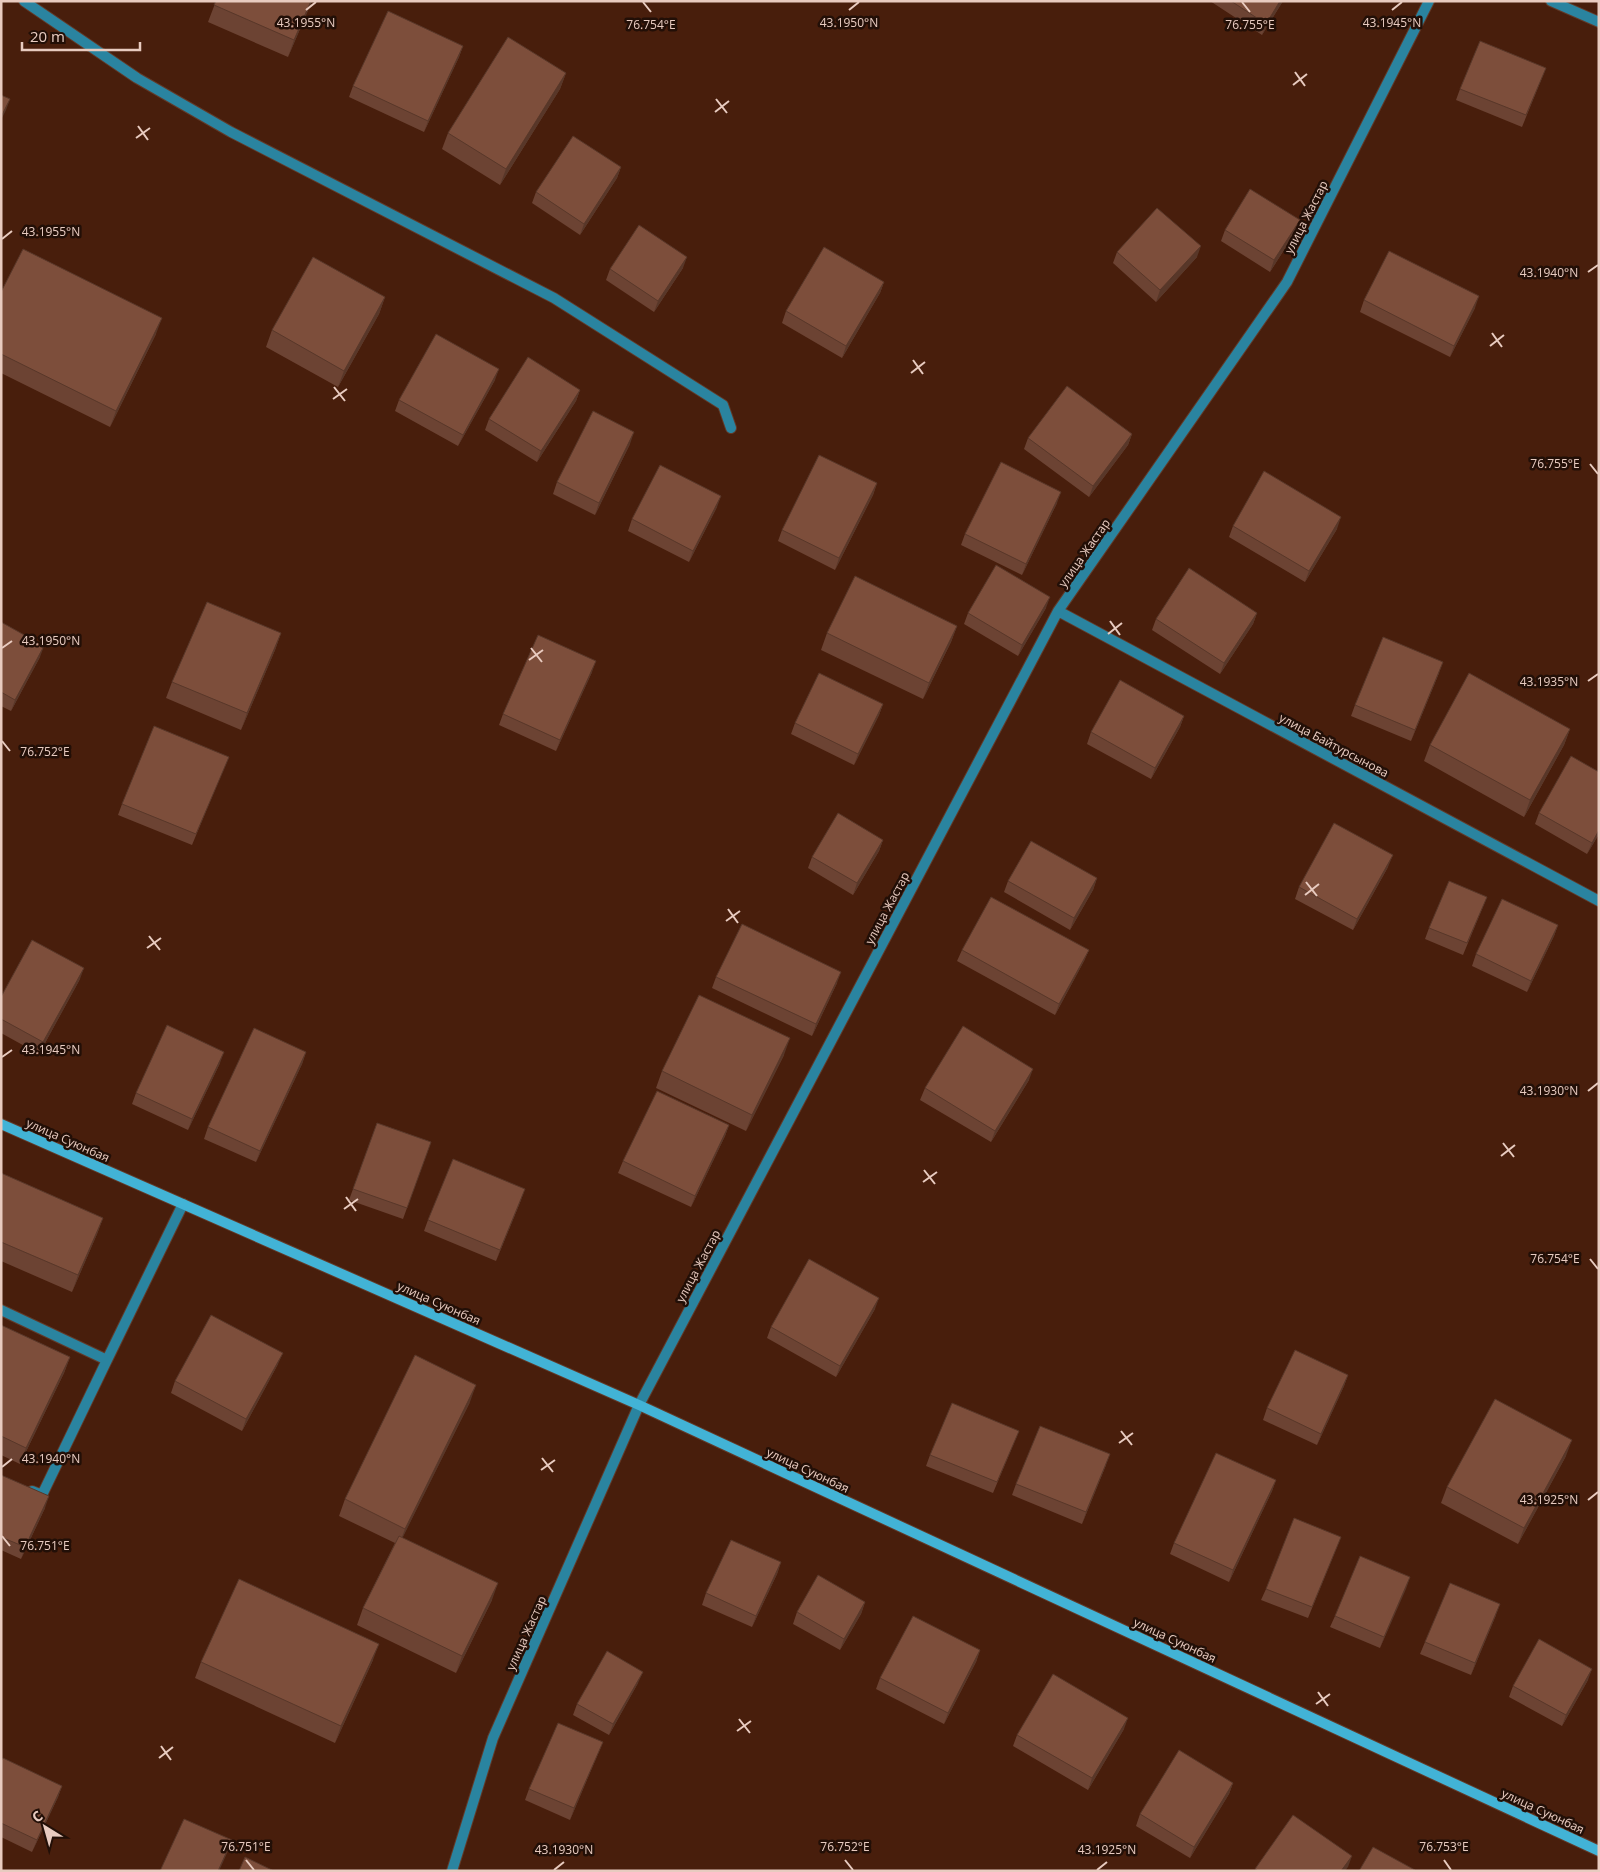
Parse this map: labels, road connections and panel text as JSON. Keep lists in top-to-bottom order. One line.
{"streets":{"main road":["улица Суюнбая"],"street":["улица Жастар","улица Байтурсынова"]},"crossings":[["улица Жастар","улица Байтурсынова"],["улица Жастар","улица Суюнбая"]],"scale_bar":"20 m","north":"top left","coordinates":["43.1955°N","43.1950°N","43.1945°N","76.754°E","76.755°E","43.1940°N","43.1935°N","76.752°E","43.1930°N","43.1925°N","76.751°E","76.753°E"]}
